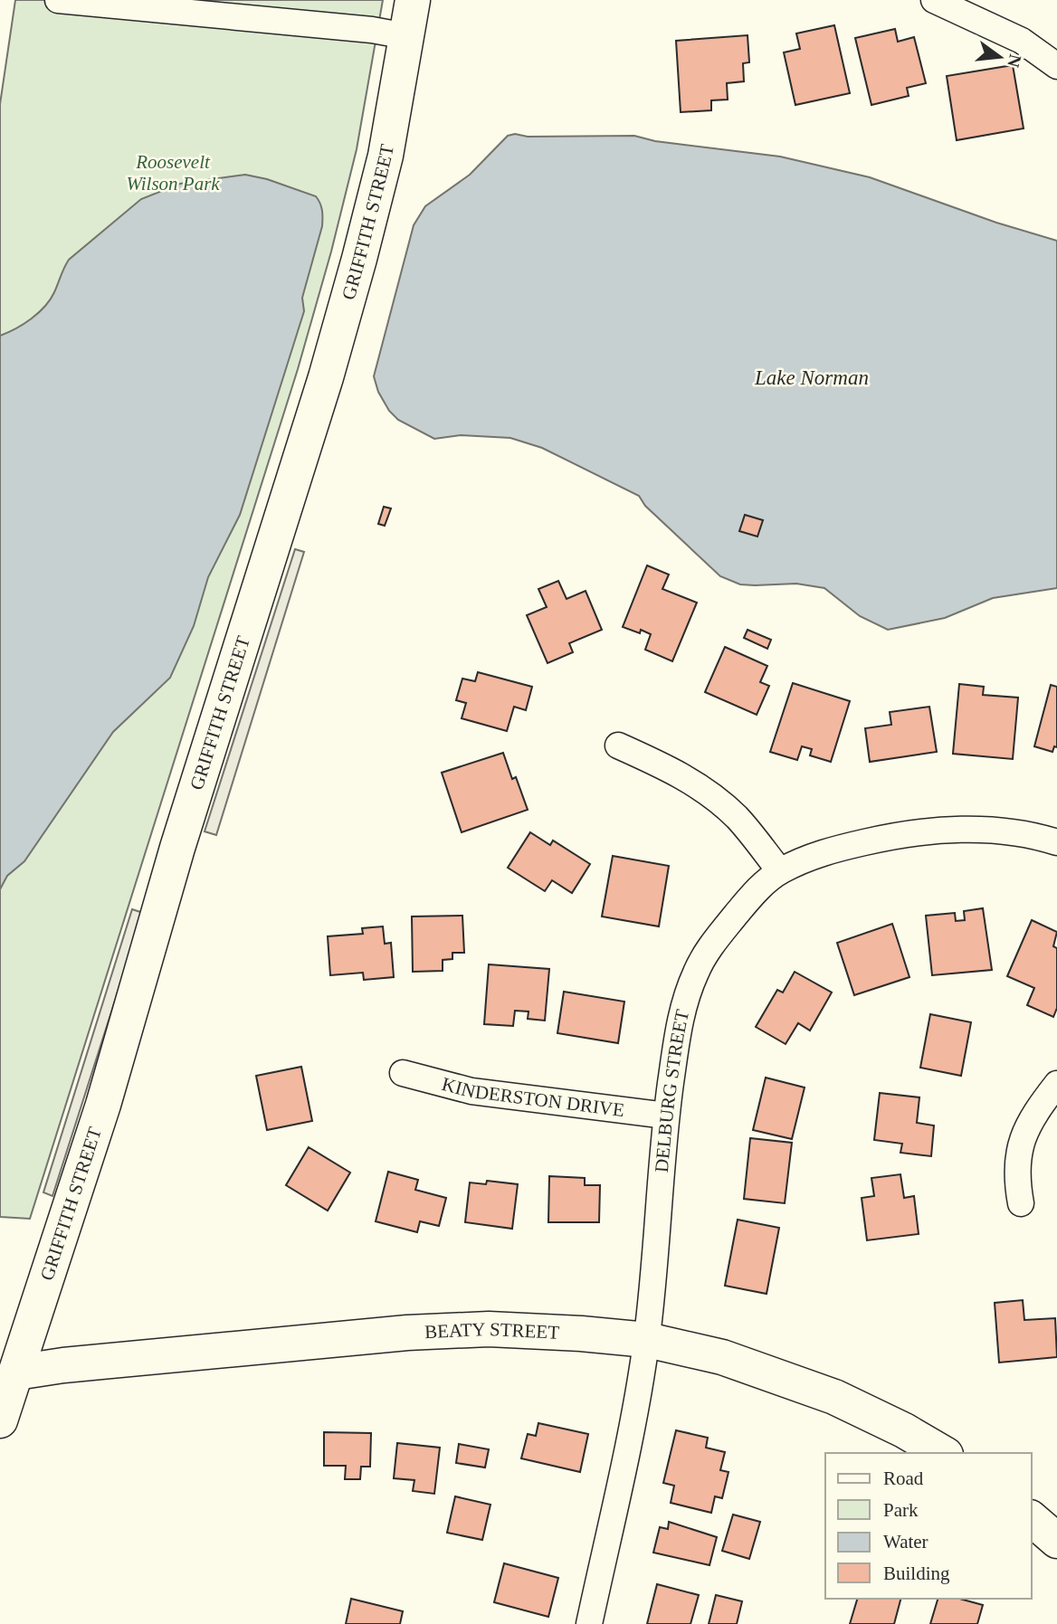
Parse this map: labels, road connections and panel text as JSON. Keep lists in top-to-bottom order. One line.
{"streets":{"main road":["GRIFFITH STREET","BEATY STREET"],"street":["DELBURG STREET","KINDERSTON DRIVE"]},"crossings":[["GRIFFITH STREET","BEATY STREET"],["DELBURG STREET","KINDERSTON DRIVE"],["DELBURG STREET","BEATY STREET"]],"water":["Lake Norman"],"parks":["Roosevelt Wilson Park"],"legend":["Road","Park","Water","Building"],"north":"right"}
